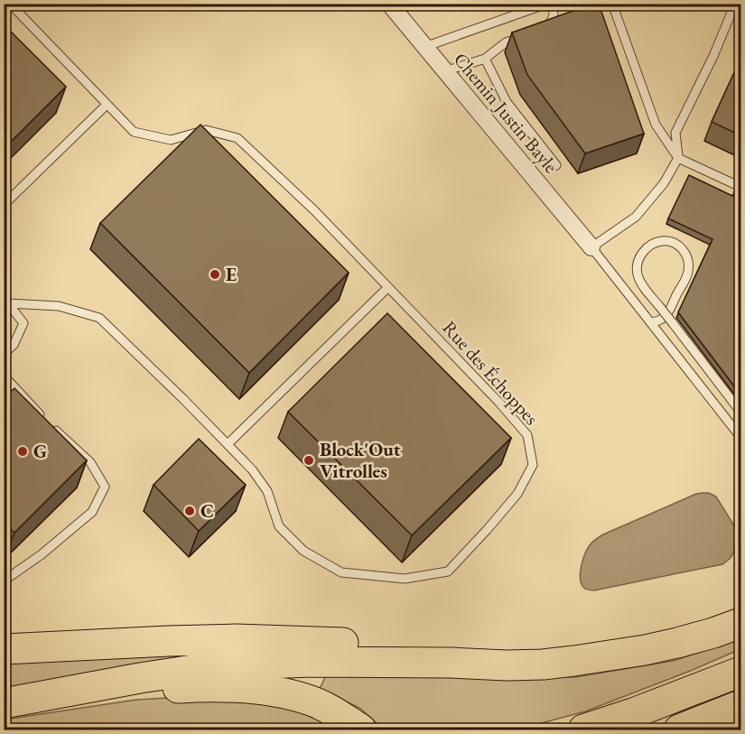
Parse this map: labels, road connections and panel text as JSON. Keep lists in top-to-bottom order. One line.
{"streets":{"street":["Chemin Justin Bayle"],"lane":["Rue des Échoppes"]},"places":["E","G","Block'Out Vitrolles","C"]}
